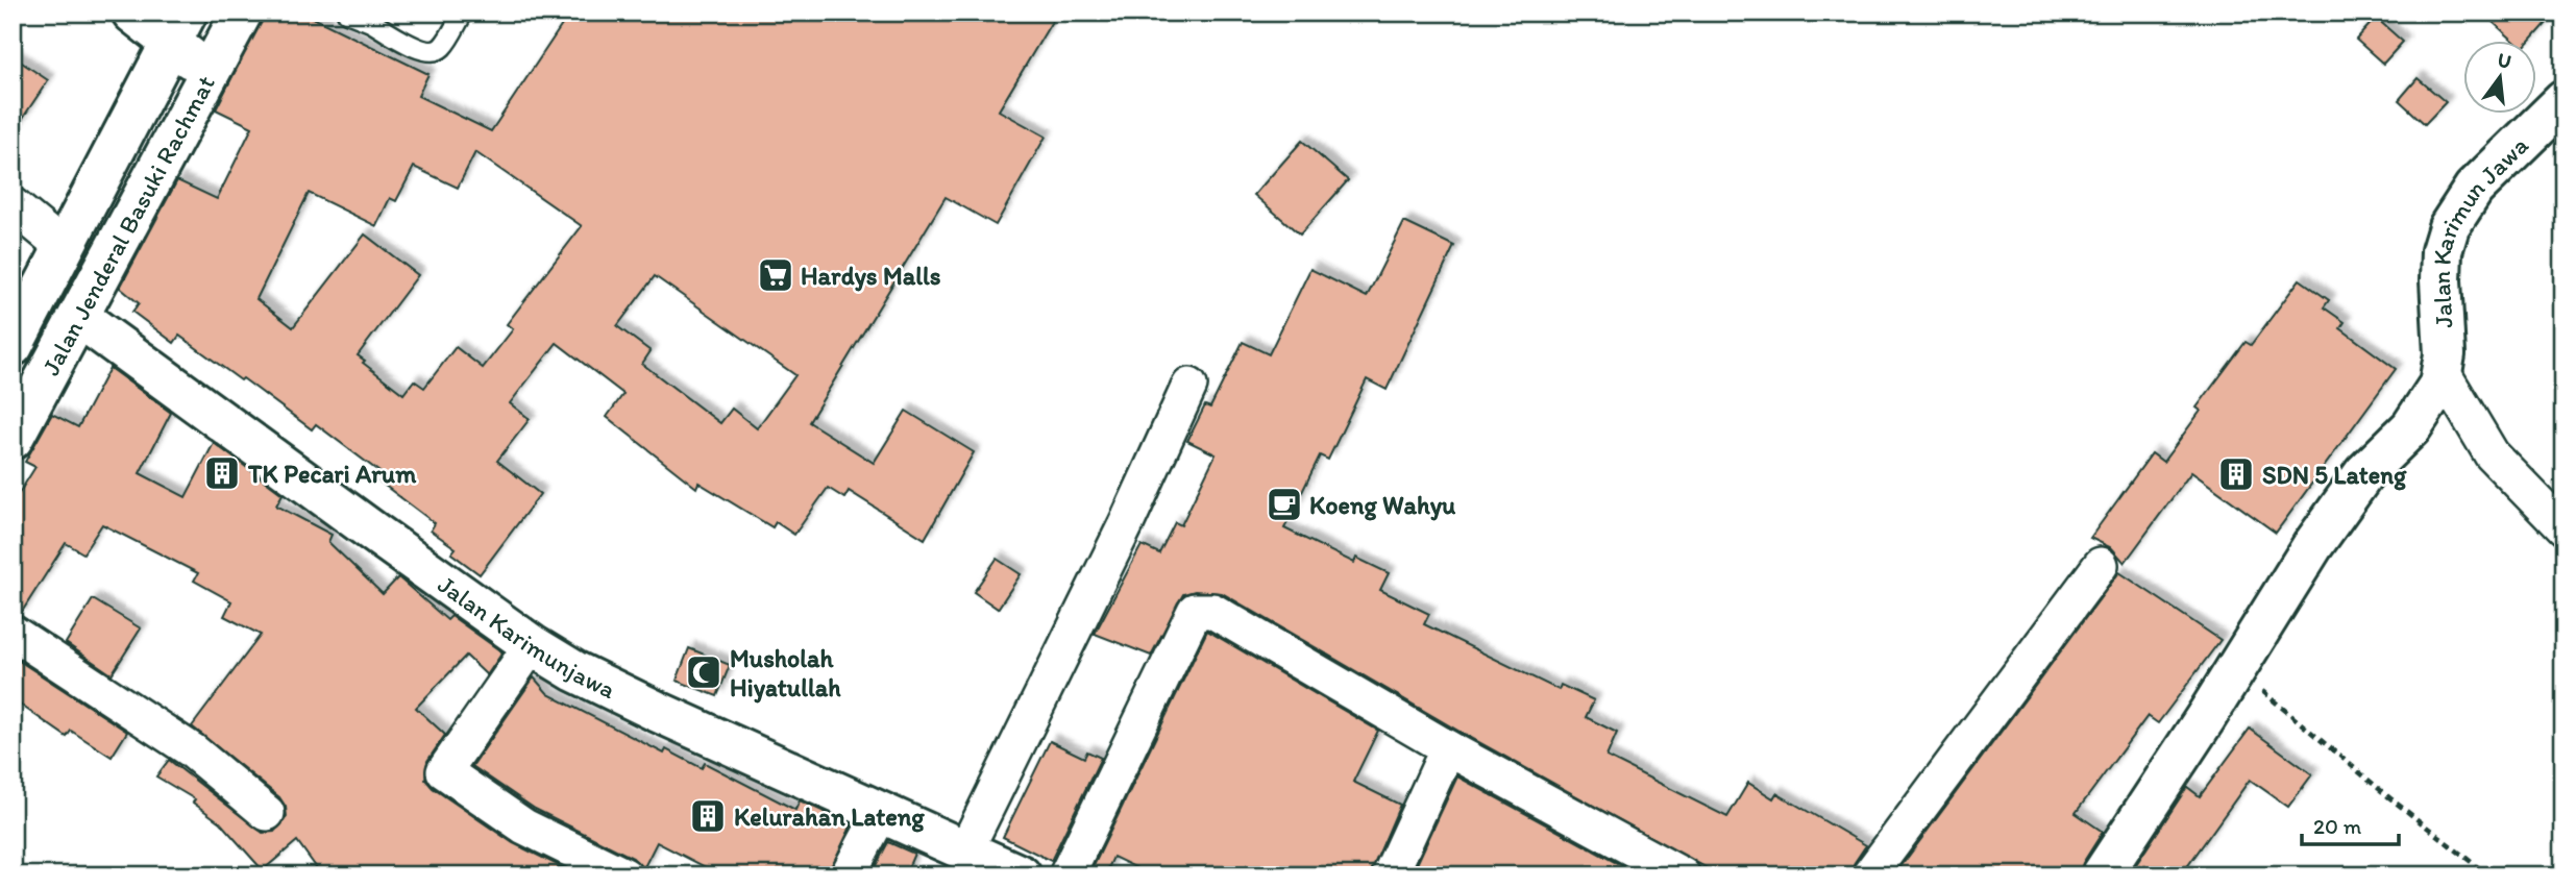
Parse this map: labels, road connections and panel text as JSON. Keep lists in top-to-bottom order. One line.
{"streets":{"street":["Jalan Jenderal Basuki Rachmat","Jalan Karimun Jawa","Jalan Karimunjawa"]},"crossings":[["Jalan Jenderal Basuki Rachmat","Jalan Karimunjawa"]],"places":{"supermarket":["Hardys Malls"],"building":["TK Pecari Arum","SDN 5 Lateng","Kelurahan Lateng"],"cafe":["Koeng Wahyu"],"mosque":["Musholah Hiyatullah"]},"scale_bar":"20 m","north":"top"}
